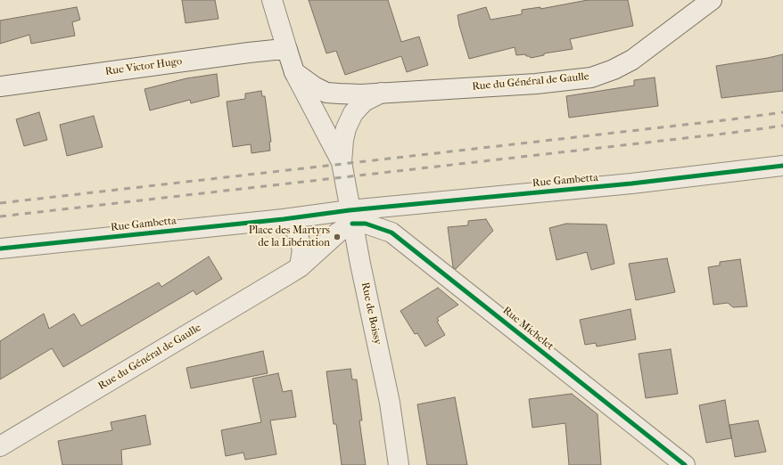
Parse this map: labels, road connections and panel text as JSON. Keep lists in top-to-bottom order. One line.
{"streets":{"street":["Rue Victor Hugo","Rue du Général de Gaulle","Rue Gambetta","Rue de Boissy","Rue Michelet"]},"crossings":[["Rue Victor Hugo","Rue de Boissy"],["Rue du Général de Gaulle","Rue de Boissy"],["Rue Gambetta","Rue de Boissy"],["Rue Gambetta","Rue Michelet"],["Rue de Boissy","Rue Michelet"]],"places":["Place des Martyrs de la Libération"]}
